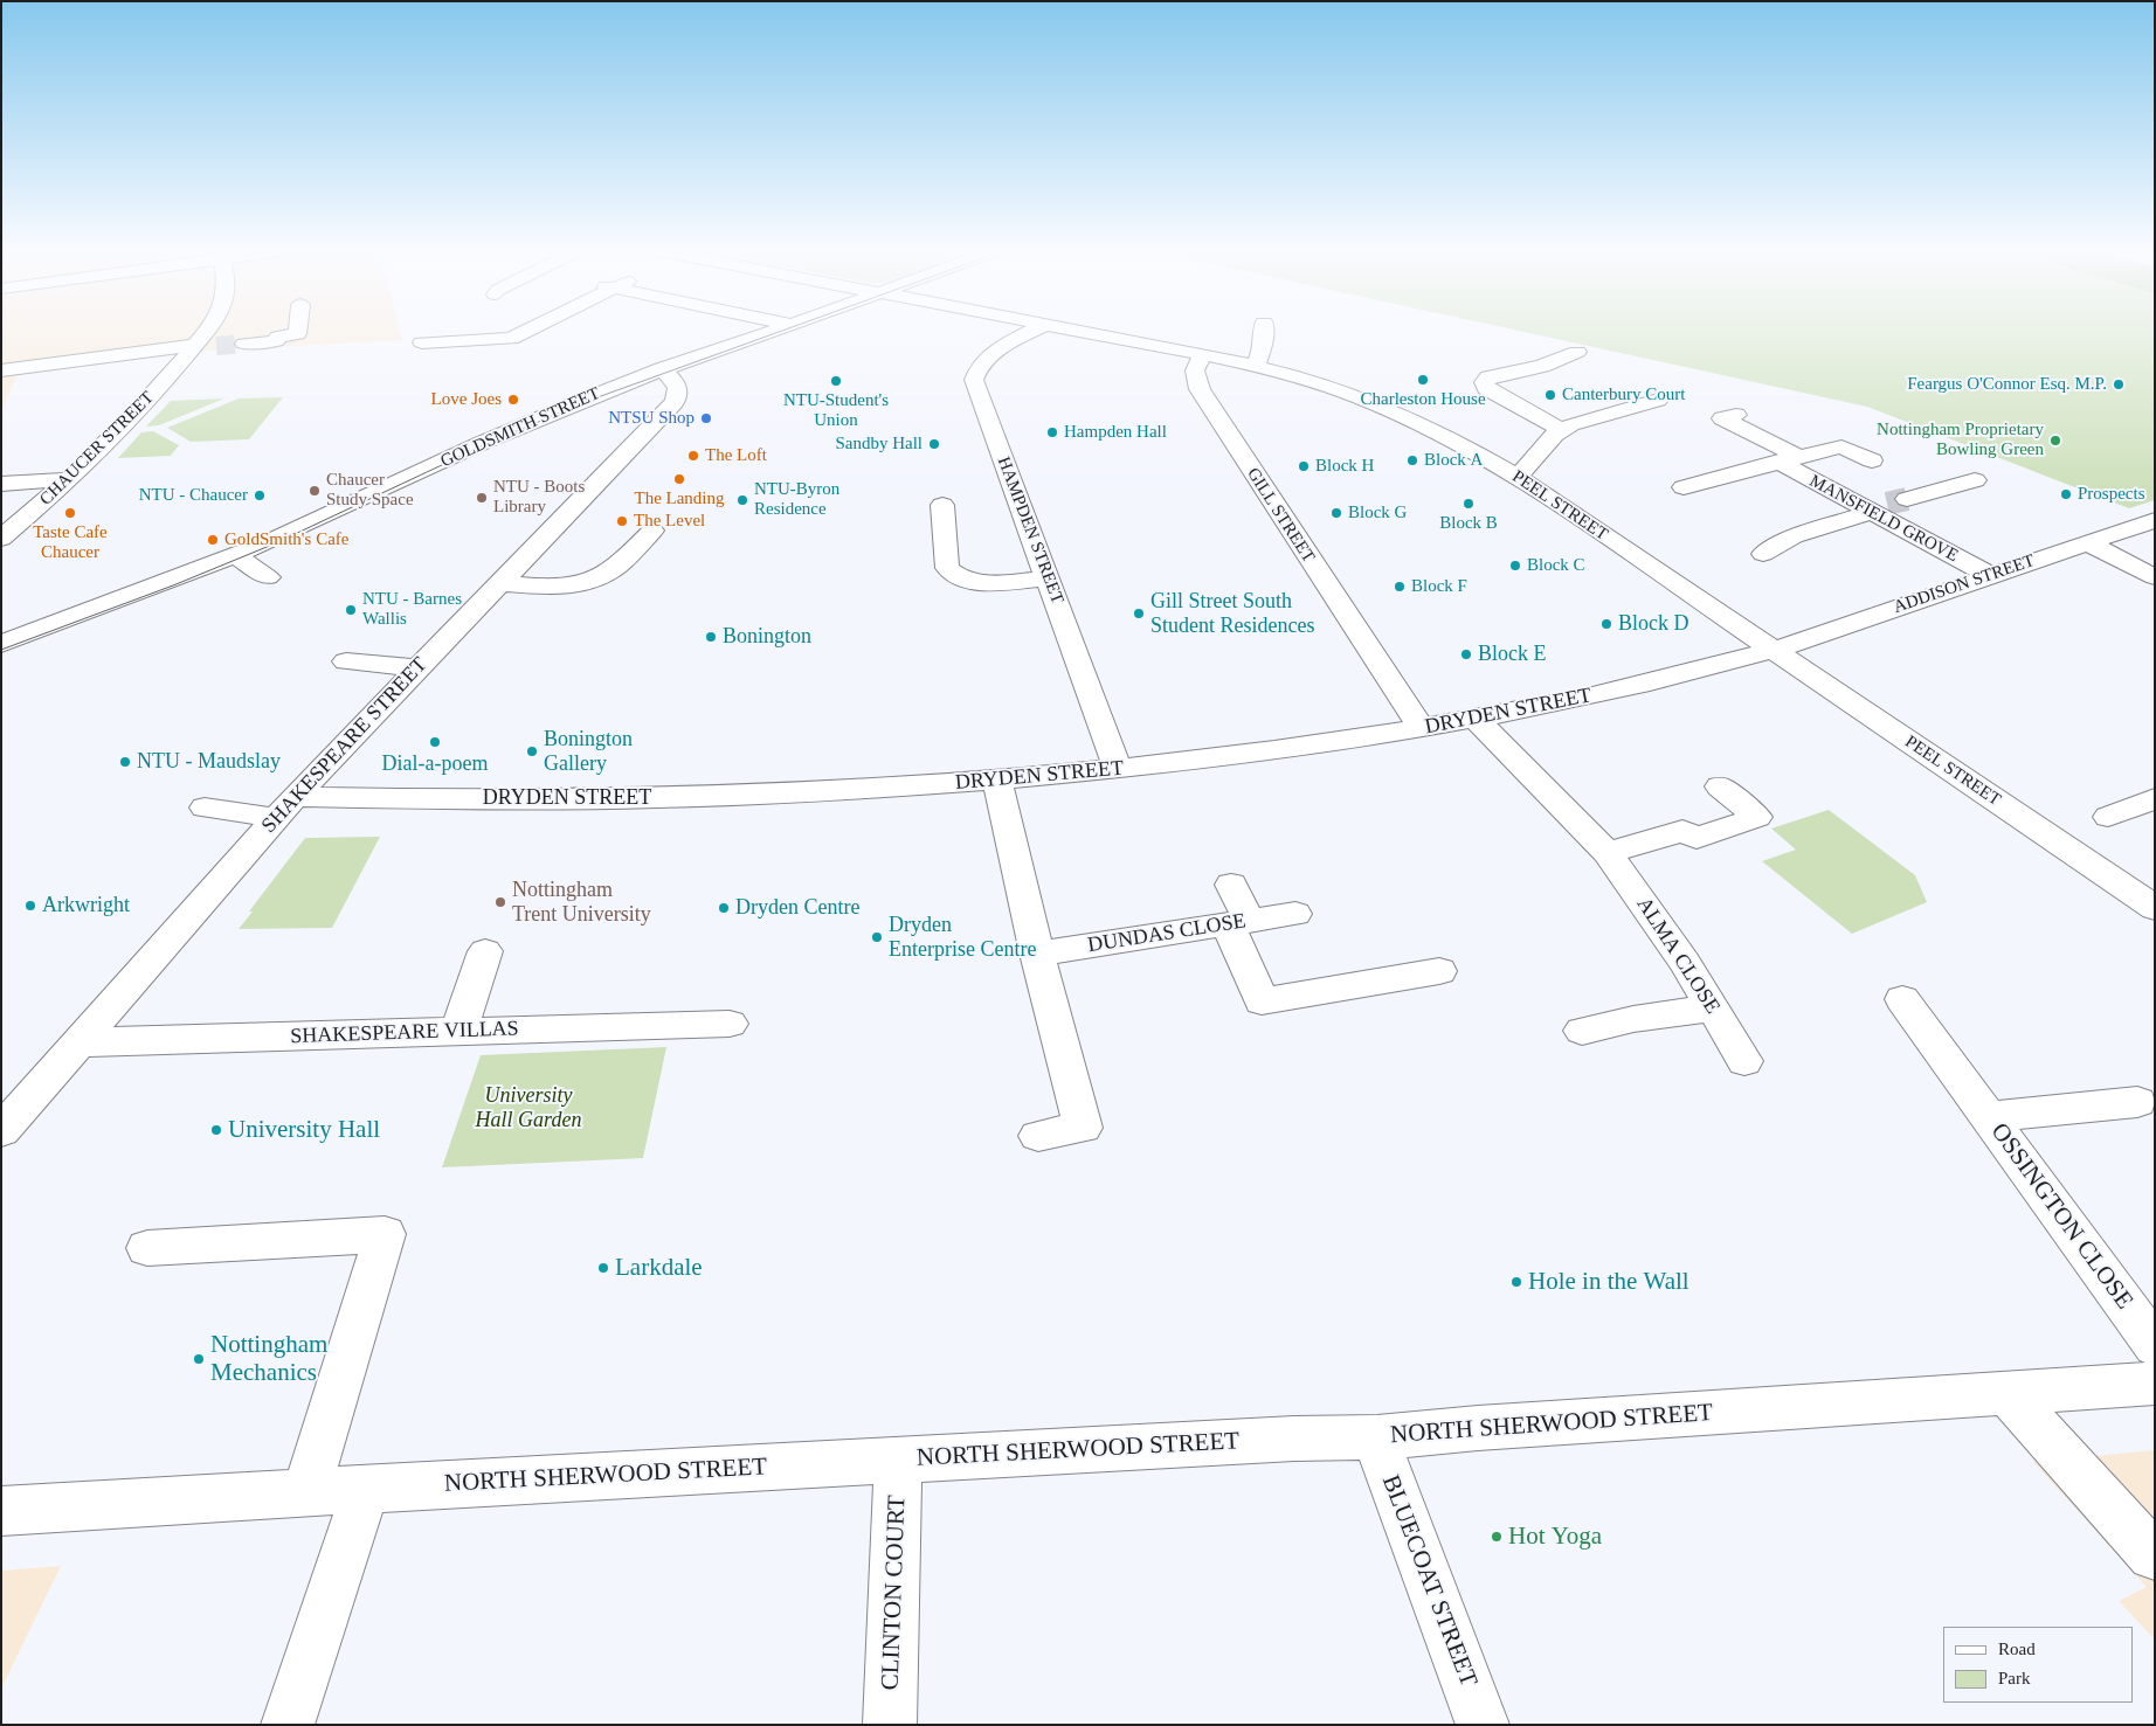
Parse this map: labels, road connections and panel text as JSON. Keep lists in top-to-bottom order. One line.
{"streets":{"street":["GOLDSMITH STREET","CHAUCER STREET","PEEL STREET","GILL STREET","MANSFIELD GROVE","HAMPDEN STREET","ADDISON STREET","DRYDEN STREET","SHAKESPEARE STREET","DUNDAS CLOSE","ALMA CLOSE","SHAKESPEARE VILLAS","OSSINGTON CLOSE","NORTH SHERWOOD STREET","BLUECOAT STREET","CLINTON COURT"]},"crossings":[["GOLDSMITH STREET","SHAKESPEARE STREET"],["PEEL STREET","GILL STREET"],["PEEL STREET","ADDISON STREET"],["PEEL STREET","DRYDEN STREET"],["GILL STREET","DRYDEN STREET"],["MANSFIELD GROVE","ADDISON STREET"],["HAMPDEN STREET","DRYDEN STREET"],["ADDISON STREET","DRYDEN STREET"],["DRYDEN STREET","SHAKESPEARE STREET"],["DRYDEN STREET","ALMA CLOSE"],["SHAKESPEARE STREET","SHAKESPEARE VILLAS"],["NORTH SHERWOOD STREET","BLUECOAT STREET"],["NORTH SHERWOOD STREET","CLINTON COURT"]],"parks":["University Hall Garden"],"places":["Charleston House","NTU-Student's Union","Feargus O'Connor Esq. M.P.","Canterbury Court","Love Joes","NTSU Shop","Hampden Hall","Nottingham Proprietary Bowling Green","Sandby Hall","The Loft","Block A","Block H","The Landing","Chaucer Study Space","Prospects","NTU - Chaucer","NTU - Boots Library","NTU-Byron Residence","Block B","Taste Cafe Chaucer","Block G","The Level","GoldSmith's Cafe","Block C","Block F","NTU - Barnes Wallis","Gill Street South Student Residences","Block D","Bonington","Block E","Dial-a-poem","Bonington Gallery","NTU - Maudslay","Nottingham Trent University","Arkwright","Dryden Centre","Dryden Enterprise Centre","University Hall","Larkdale","Hole in the Wall","Nottingham Mechanics","Hot Yoga"],"legend":["Road","Park"]}
